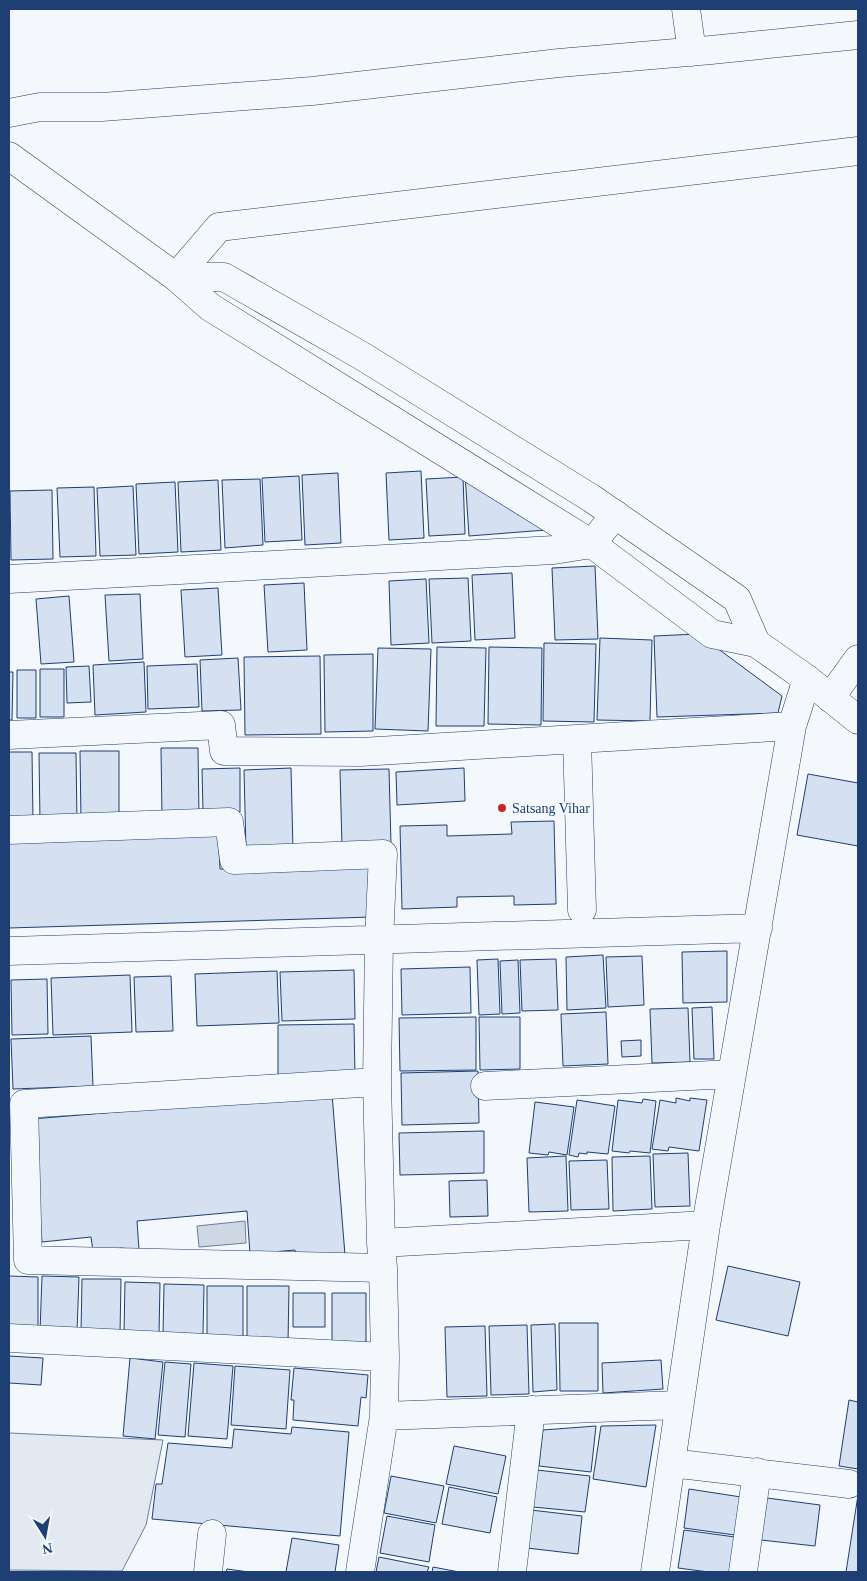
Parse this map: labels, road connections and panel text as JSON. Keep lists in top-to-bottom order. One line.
{"places":["Satsang Vihar"],"north":"bottom"}
